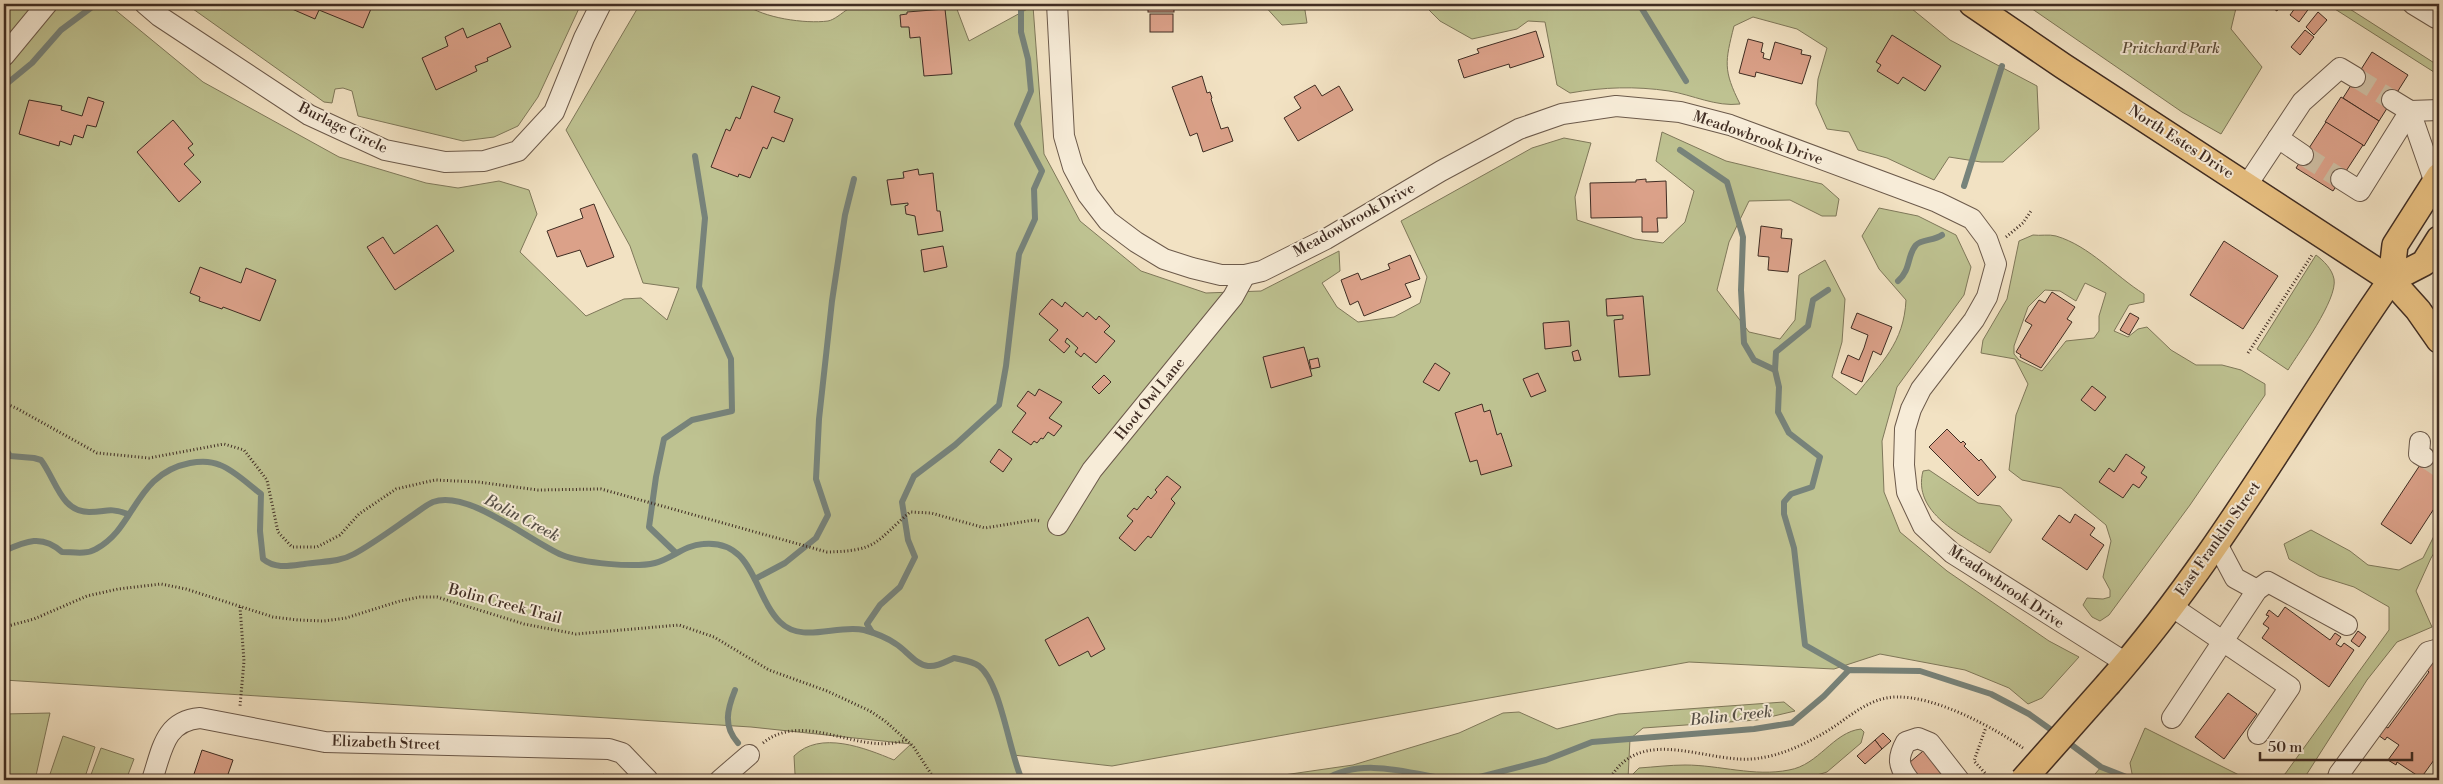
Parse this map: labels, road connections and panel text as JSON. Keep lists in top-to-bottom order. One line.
{"streets":{"main road":["North Estes Drive","East Franklin Street"],"street":["Burlage Circle","Meadowbrook Drive","Hoot Owl Lane","Elizabeth Street"],"path":["Bolin Creek Trail"]},"crossings":[["Meadowbrook Drive","Hoot Owl Lane"],["Meadowbrook Drive","East Franklin Street"],["North Estes Drive","East Franklin Street"]],"water":["Bolin Creek"],"parks":["Pritchard Park"],"scale_bar":"50 m"}
